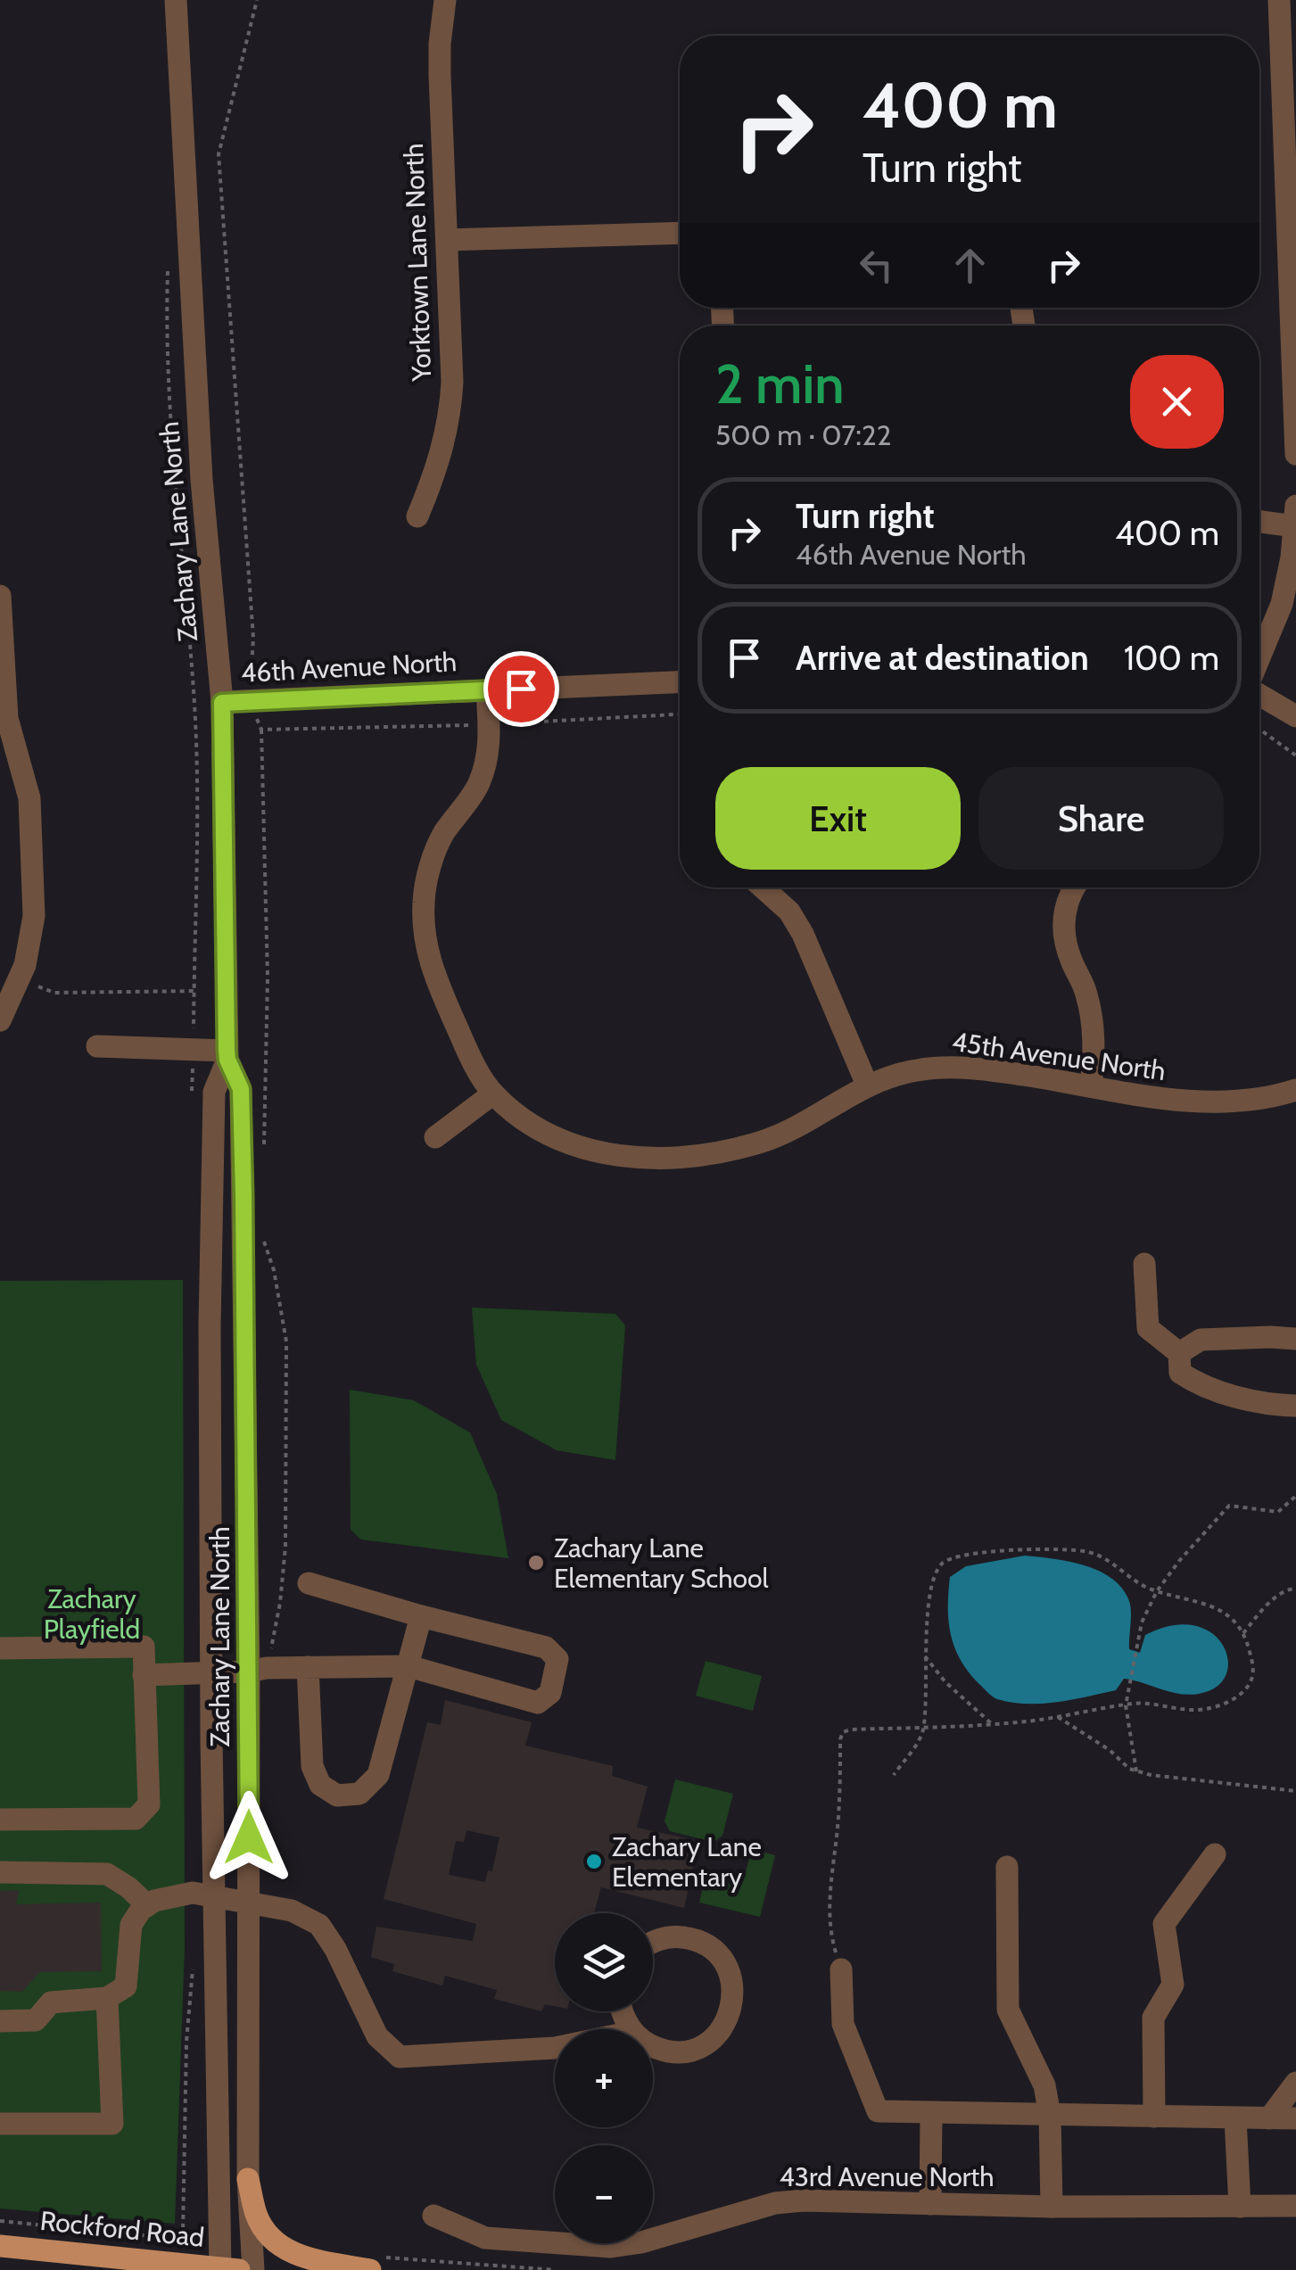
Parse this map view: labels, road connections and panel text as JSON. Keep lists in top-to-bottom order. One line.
{"streets":{"main road":["Rockford Road"],"street":["Yorktown Lane North","Zachary Lane North","46th Avenue North","45th Avenue North","43rd Avenue North"]},"crossings":[["Zachary Lane North","46th Avenue North"],["Zachary Lane North","Rockford Road"]],"parks":["Zachary Playfield"],"places":["Zachary Lane Elementary School","Zachary Lane Elementary"],"page":{"turn":["400 m","Turn right"],"heading":["2 min","500 m · 07:22"],"list":[{"name":"Turn right","note":"46th Avenue North","value":"400 m"},{"name":"Arrive at destination","value":"100 m"}],"buttons":["Exit","Share"],"map_buttons":["+","−"]}}
